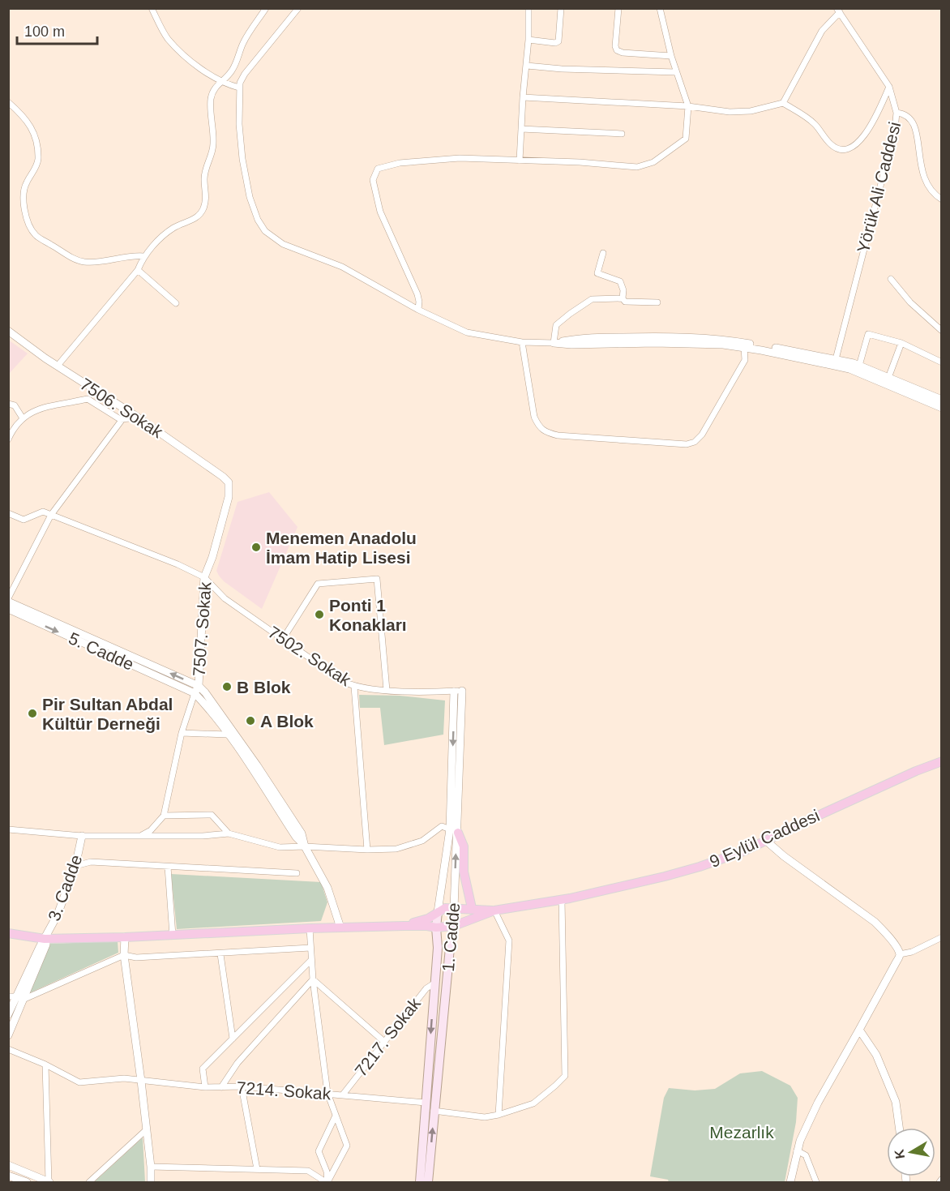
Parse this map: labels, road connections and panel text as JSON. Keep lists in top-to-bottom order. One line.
{"streets":{"main road":["9 Eylül Caddesi","1. Cadde"],"street":["Yörük Ali Caddesi","7506. Sokak","7507. Sokak","5. Cadde","7502. Sokak","3. Cadde","7217. Sokak","7214. Sokak"]},"crossings":[["7506. Sokak","7507. Sokak"],["7507. Sokak","5. Cadde"],["7507. Sokak","7502. Sokak"],["7502. Sokak","1. Cadde"],["9 Eylül Caddesi","3. Cadde"],["9 Eylül Caddesi","1. Cadde"],["1. Cadde","7217. Sokak"],["1. Cadde","7214. Sokak"],["7217. Sokak","7214. Sokak"]],"parks":["Mezarlık"],"places":["Menemen Anadolu İmam Hatip Lisesi","Ponti 1 Konakları","B Blok","Pir Sultan Abdal Kültür Derneği","A Blok"],"scale_bar":"100 m","north":"left"}
